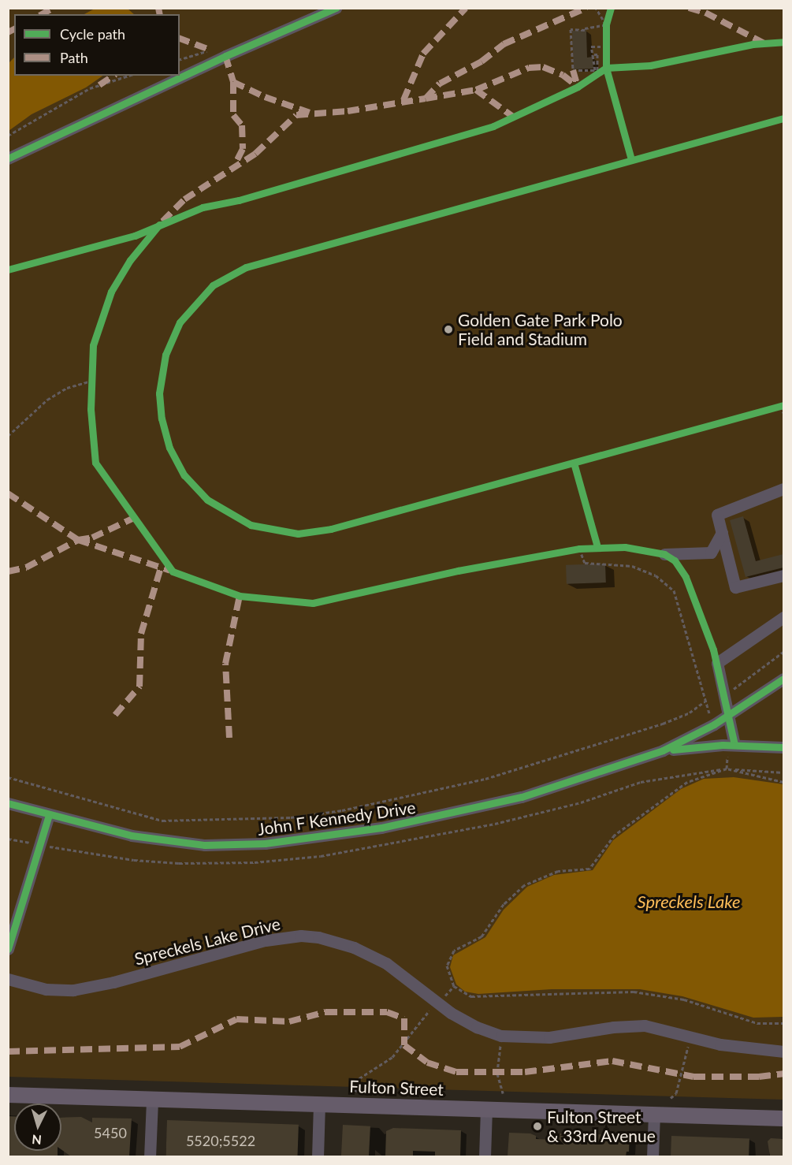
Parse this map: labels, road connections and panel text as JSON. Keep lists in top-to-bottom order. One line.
{"streets":{"main road":["Fulton Street"],"street":["John F Kennedy Drive","Spreckels Lake Drive"]},"water":["Spreckels Lake"],"places":["Golden Gate Park Polo Field and Stadium","Fulton Street & 33rd Avenue"],"house_numbers":["5450","5520;5522"],"legend":["Cycle path","Path"],"north":"bottom"}
